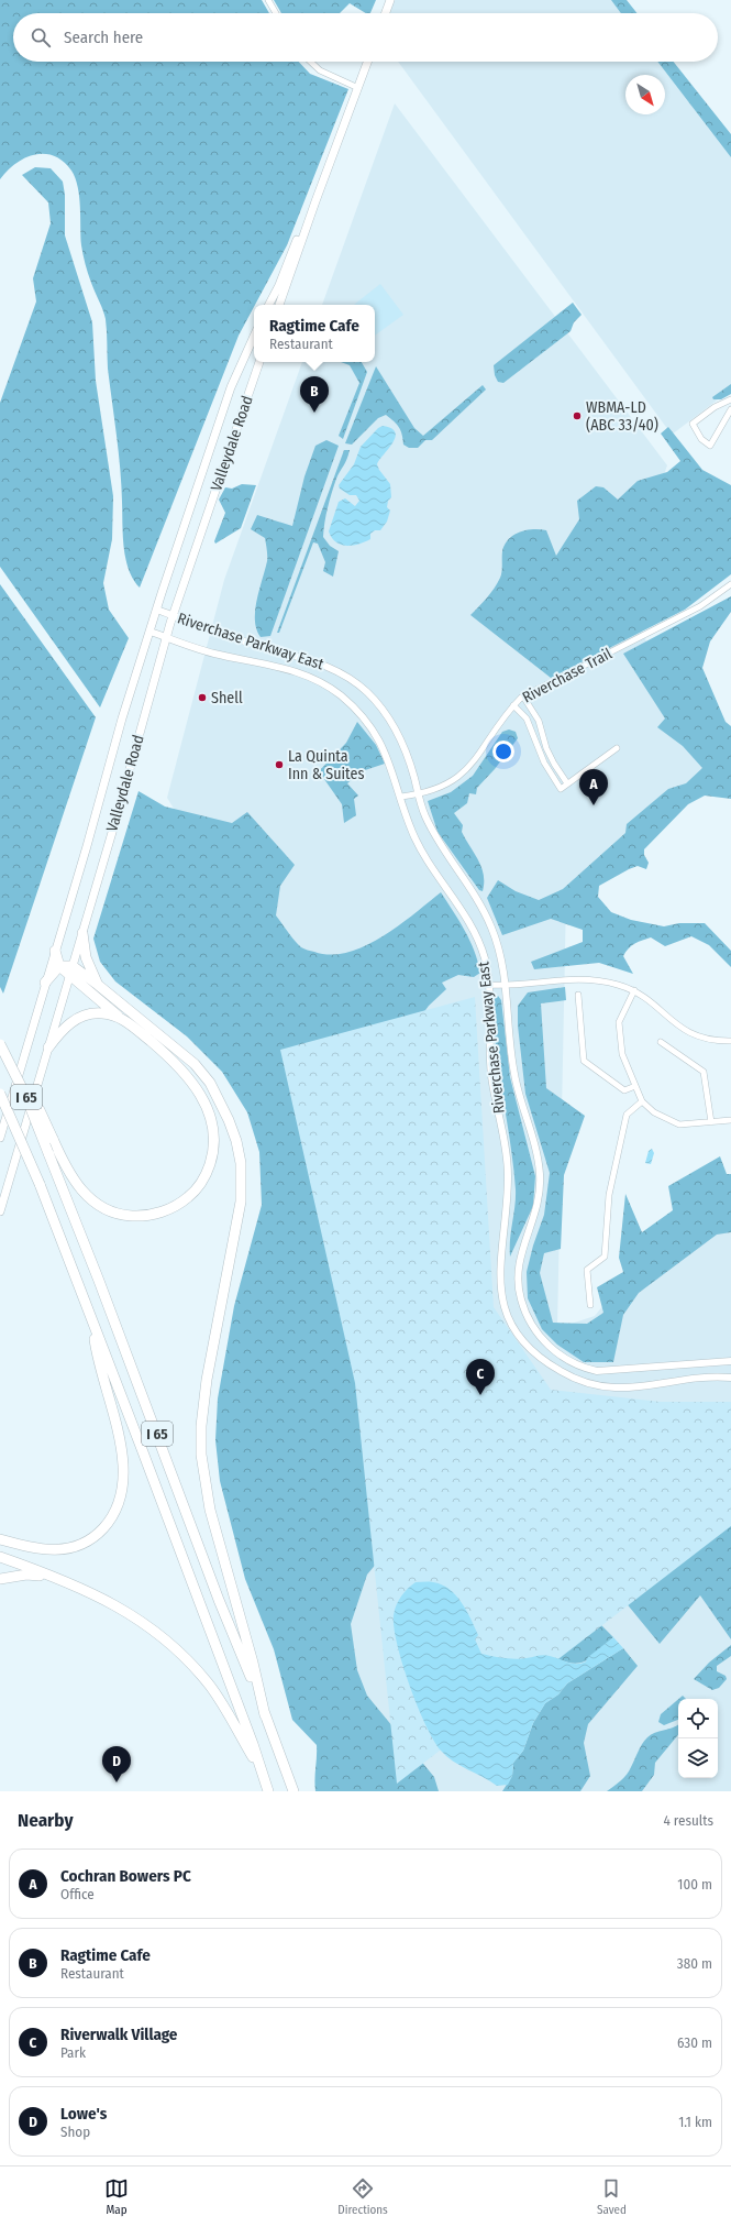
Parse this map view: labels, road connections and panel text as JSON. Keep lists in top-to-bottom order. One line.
{"streets":{"highway":["I 65"],"main road":["Valleydale Road"],"street":["Riverchase Parkway East","Riverchase Trail"]},"crossings":[["Valleydale Road","Riverchase Parkway East"],["Riverchase Parkway East","Riverchase Trail"]],"places":["WBMA-LD (ABC 33/40)","Shell","La Quinta Inn & Suites"],"north":"bottom right","page":{"search":"Search here","popup":["Ragtime Cafe","Restaurant"],"pins":["B","A","C","D"],"heading":["Nearby","4 results"],"list":[{"mark":"A","name":"Cochran Bowers PC","note":"Office","value":"100 m"},{"mark":"B","name":"Ragtime Cafe","note":"Restaurant","value":"380 m"},{"mark":"C","name":"Riverwalk Village","note":"Park","value":"630 m"},{"mark":"D","name":"Lowe's","note":"Shop","value":"1.1 km"}],"nav":["Map","Directions","Saved"]}}
